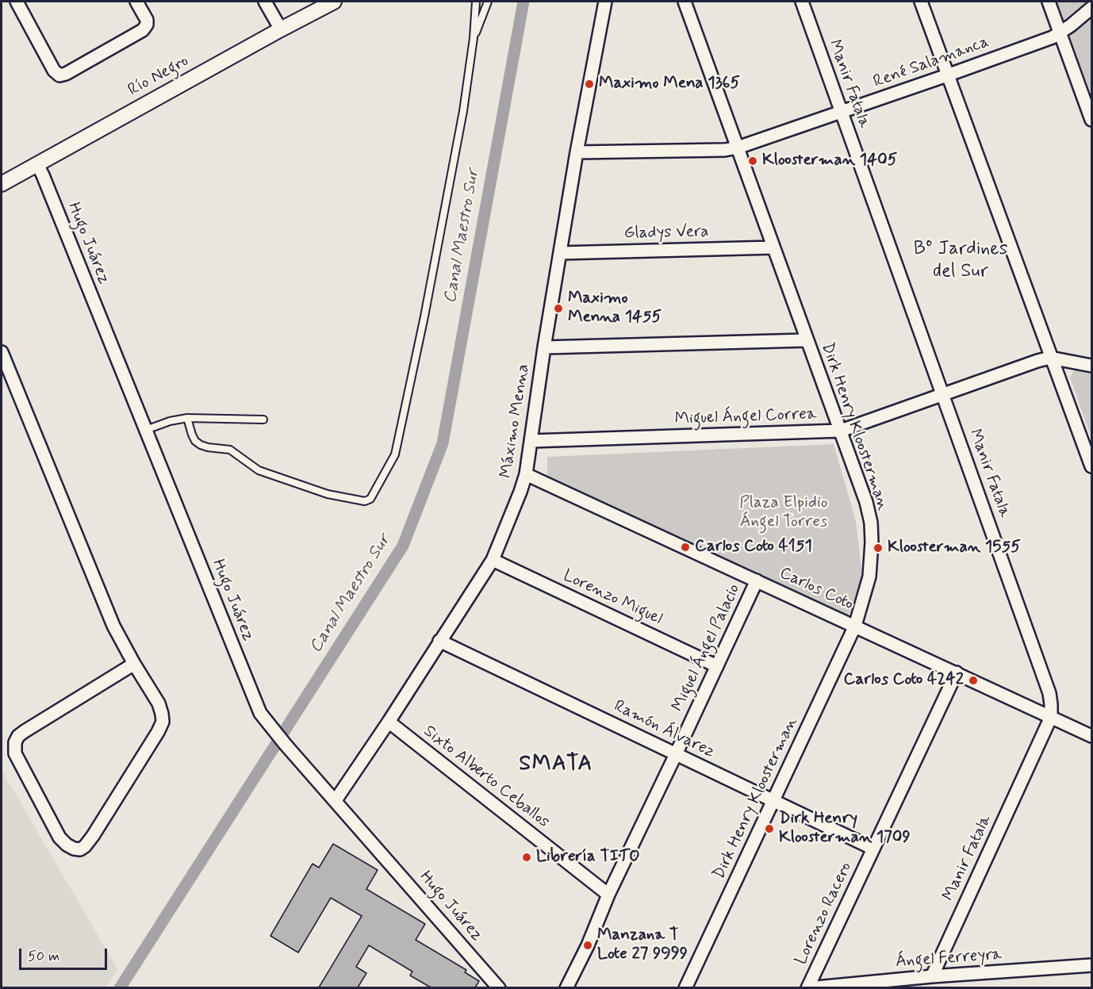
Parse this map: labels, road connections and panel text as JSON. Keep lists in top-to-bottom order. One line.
{"streets":{"street":["René Salamanca","Río Negro","Manir Fatala","Gladys Vera","Hugo Juárez","Miguel Ángel Correa","Máximo Menna","Dirk Henry Kloosterman","Carlos Coto","Lorenzo Miguel","Miguel Ángel Palacio","Ramón Álvarez","Sixto Alberto Ceballos","Lorenzo Racero","Ángel Ferreyra"]},"crossings":[["René Salamanca","Manir Fatala"],["René Salamanca","Máximo Menna"],["René Salamanca","Dirk Henry Kloosterman"],["Río Negro","Hugo Juárez"],["Manir Fatala","Miguel Ángel Correa"],["Manir Fatala","Carlos Coto"],["Manir Fatala","Ángel Ferreyra"],["Gladys Vera","Máximo Menna"],["Gladys Vera","Dirk Henry Kloosterman"],["Hugo Juárez","Máximo Menna"],["Miguel Ángel Correa","Máximo Menna"],["Miguel Ángel Correa","Dirk Henry Kloosterman"],["Máximo Menna","Carlos Coto"],["Máximo Menna","Lorenzo Miguel"],["Máximo Menna","Ramón Álvarez"],["Máximo Menna","Sixto Alberto Ceballos"],["Dirk Henry Kloosterman","Carlos Coto"],["Dirk Henry Kloosterman","Ramón Álvarez"],["Carlos Coto","Miguel Ángel Palacio"],["Carlos Coto","Lorenzo Racero"],["Lorenzo Miguel","Miguel Ángel Palacio"],["Miguel Ángel Palacio","Ramón Álvarez"],["Miguel Ángel Palacio","Sixto Alberto Ceballos"],["Ramón Álvarez","Lorenzo Racero"],["Lorenzo Racero","Ángel Ferreyra"]],"districts":["Bº Jardines del Sur","SMATA"],"water":["Canal Maestro Sur"],"parks":["Plaza Elpidio Ángel Torres"],"places":["Maximo Mena 1365","Kloosterman 1405","Maximo Menna 1455","Carlos Coto 4151","Kloosterman 1555","Carlos Coto 4242","Dirk Henry Kloosterman 1709","Librería TITO","Manzana T Lote 27 9999"],"scale_bar":"50 m"}
